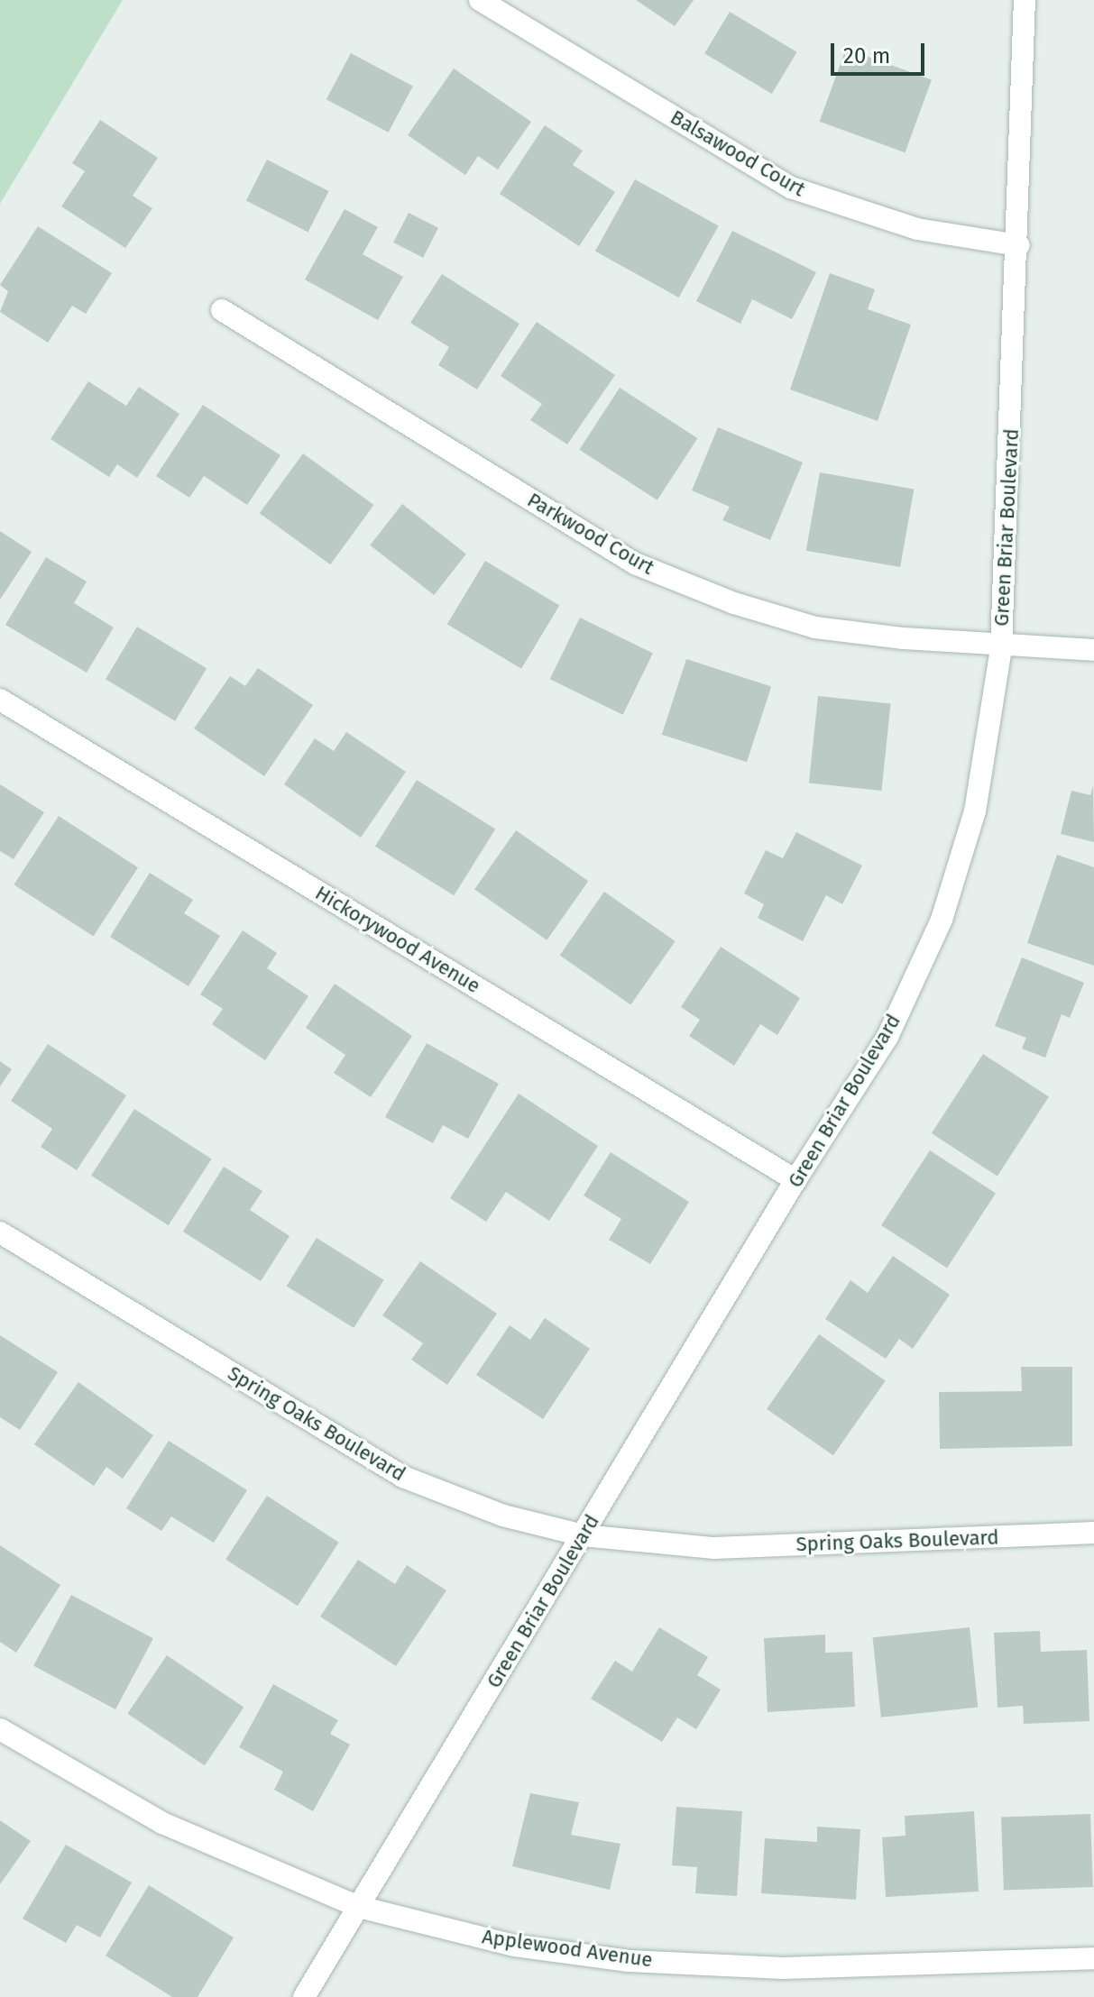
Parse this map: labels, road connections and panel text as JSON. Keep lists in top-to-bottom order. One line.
{"streets":{"street":["Balsawood Court","Green Briar Boulevard","Parkwood Court","Hickorywood Avenue","Spring Oaks Boulevard","Applewood Avenue"]},"crossings":[["Balsawood Court","Green Briar Boulevard"],["Green Briar Boulevard","Parkwood Court"],["Green Briar Boulevard","Hickorywood Avenue"],["Green Briar Boulevard","Spring Oaks Boulevard"],["Green Briar Boulevard","Applewood Avenue"]],"scale_bar":"20 m"}
